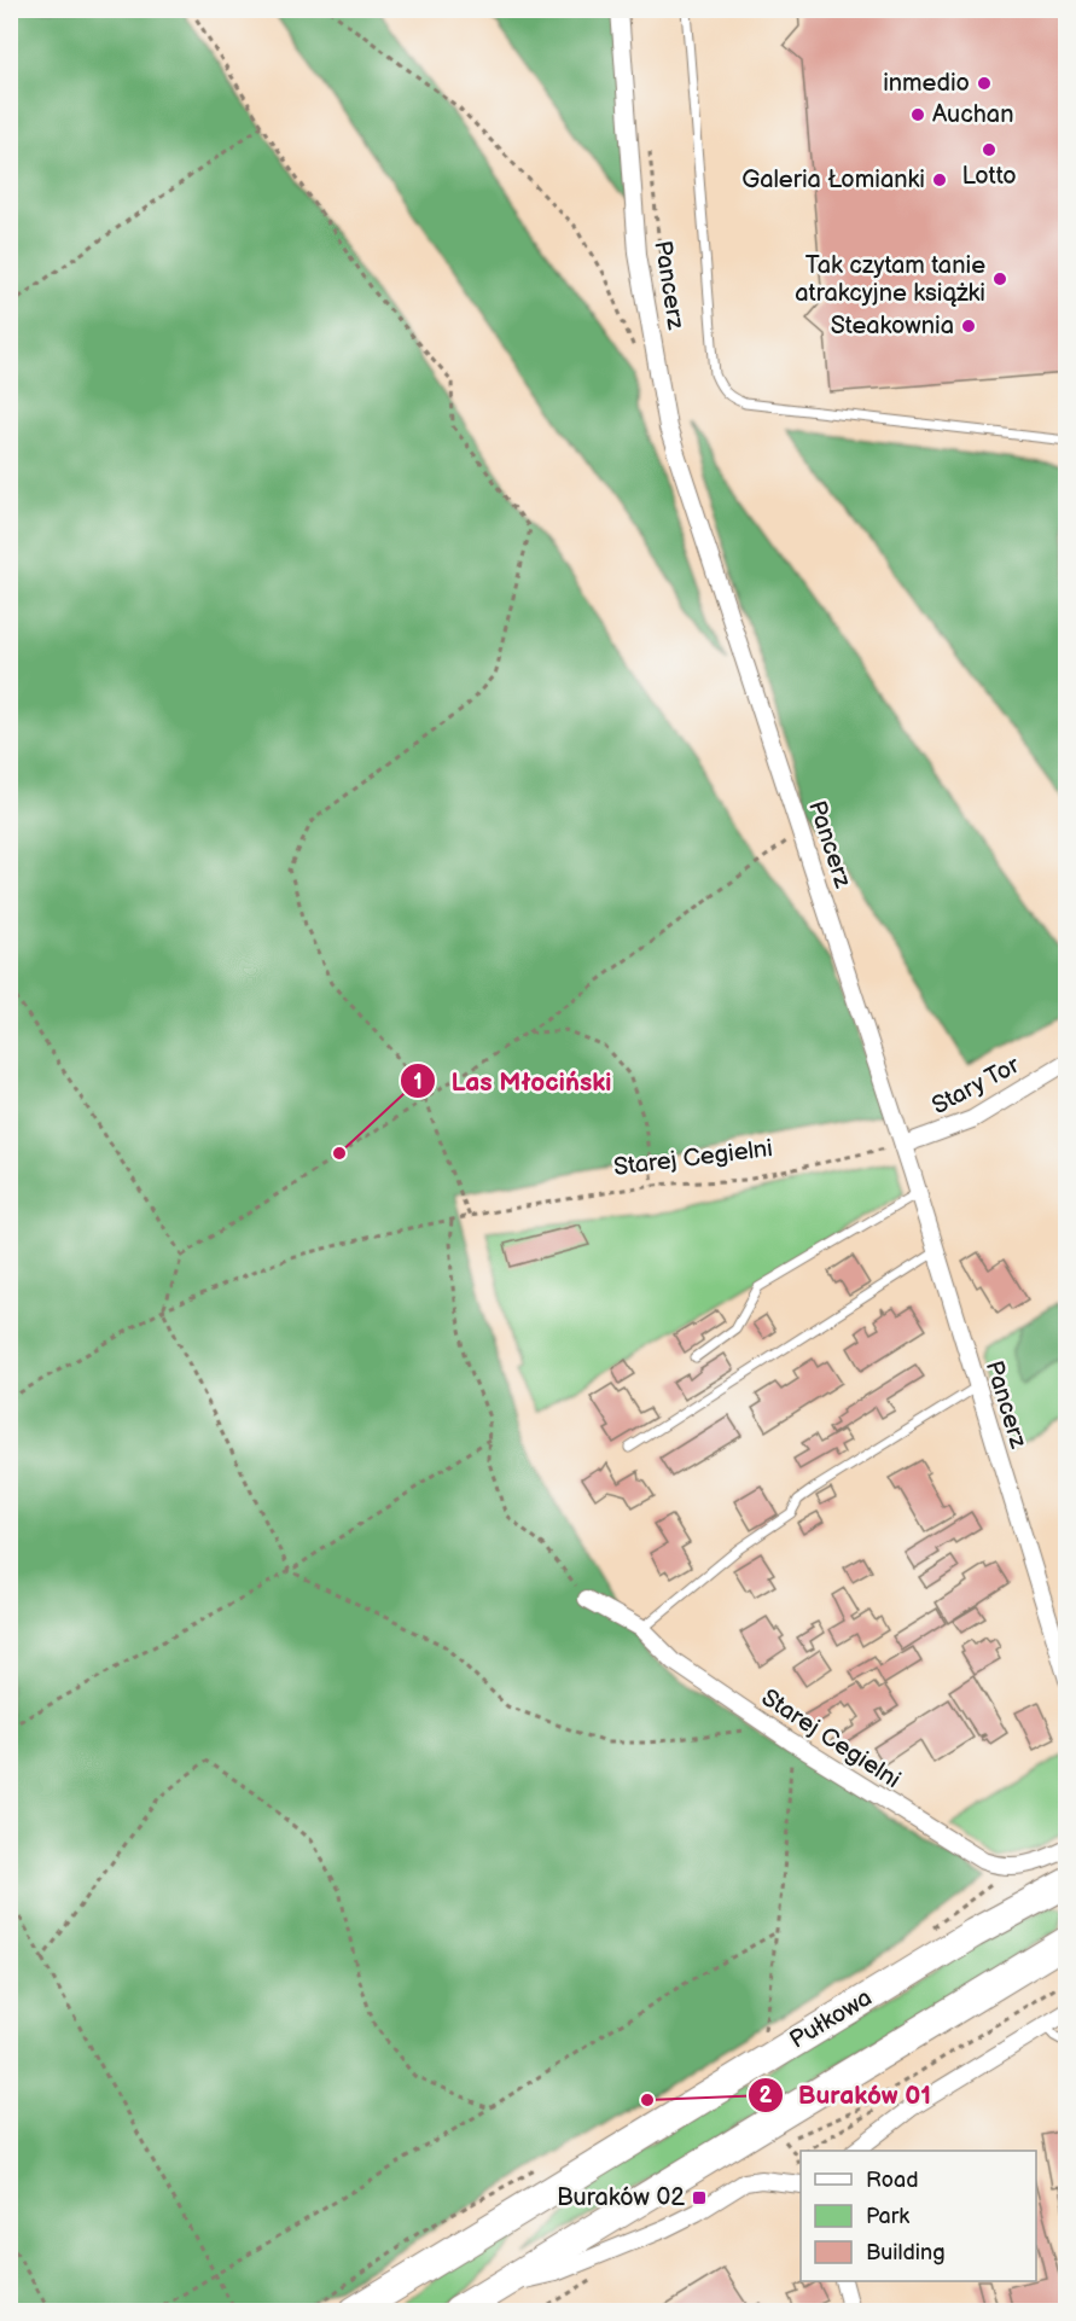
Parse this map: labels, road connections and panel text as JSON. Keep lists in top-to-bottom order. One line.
{"streets":{"highway":["Pułkowa"],"street":["Pancerz","Stary Tor","Starej Cegielni"]},"crossings":[["Pancerz","Stary Tor"],["Pancerz","Starej Cegielni"],["Stary Tor","Starej Cegielni"]],"places":{"other":["inmedio","Auchan","Lotto","Galeria Łomianki","Tak czytam tanie atrakcyjne książki","Steakownia","Las Młociński","Buraków 01"],"transit":["Buraków 02"]},"legend":["Road","Park","Building"]}
